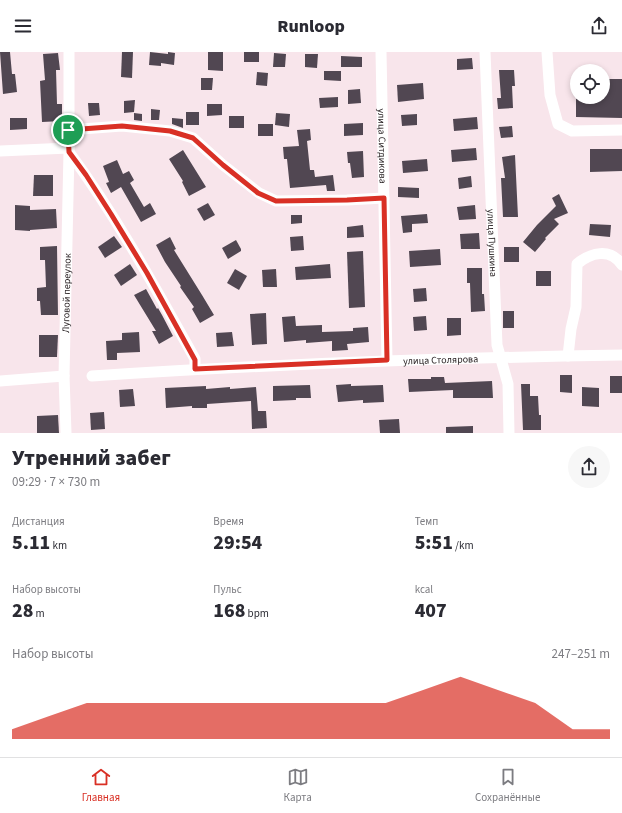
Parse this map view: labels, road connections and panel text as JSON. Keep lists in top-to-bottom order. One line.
{"streets":{"street":["улица Ситдикова","улица Пушкина","Луговой переулок","улица Столярова"]},"crossings":[["улица Ситдикова","улица Столярова"],["улица Пушкина","улица Столярова"]],"page":{"header":"Runloop","heading":["Утренний забег","09:29 · 7 × 730 m"],"stats":[["Дистанция","5.11 km"],["Время","29:54"],["Темп","5:51 /km"],["Набор высоты","28 m"],["Пульс","168 bpm"],["kcal","407"]],"chart":["Набор высоты","247–251 m"],"tabs":["Главная","Карта","Сохранённые"]}}
